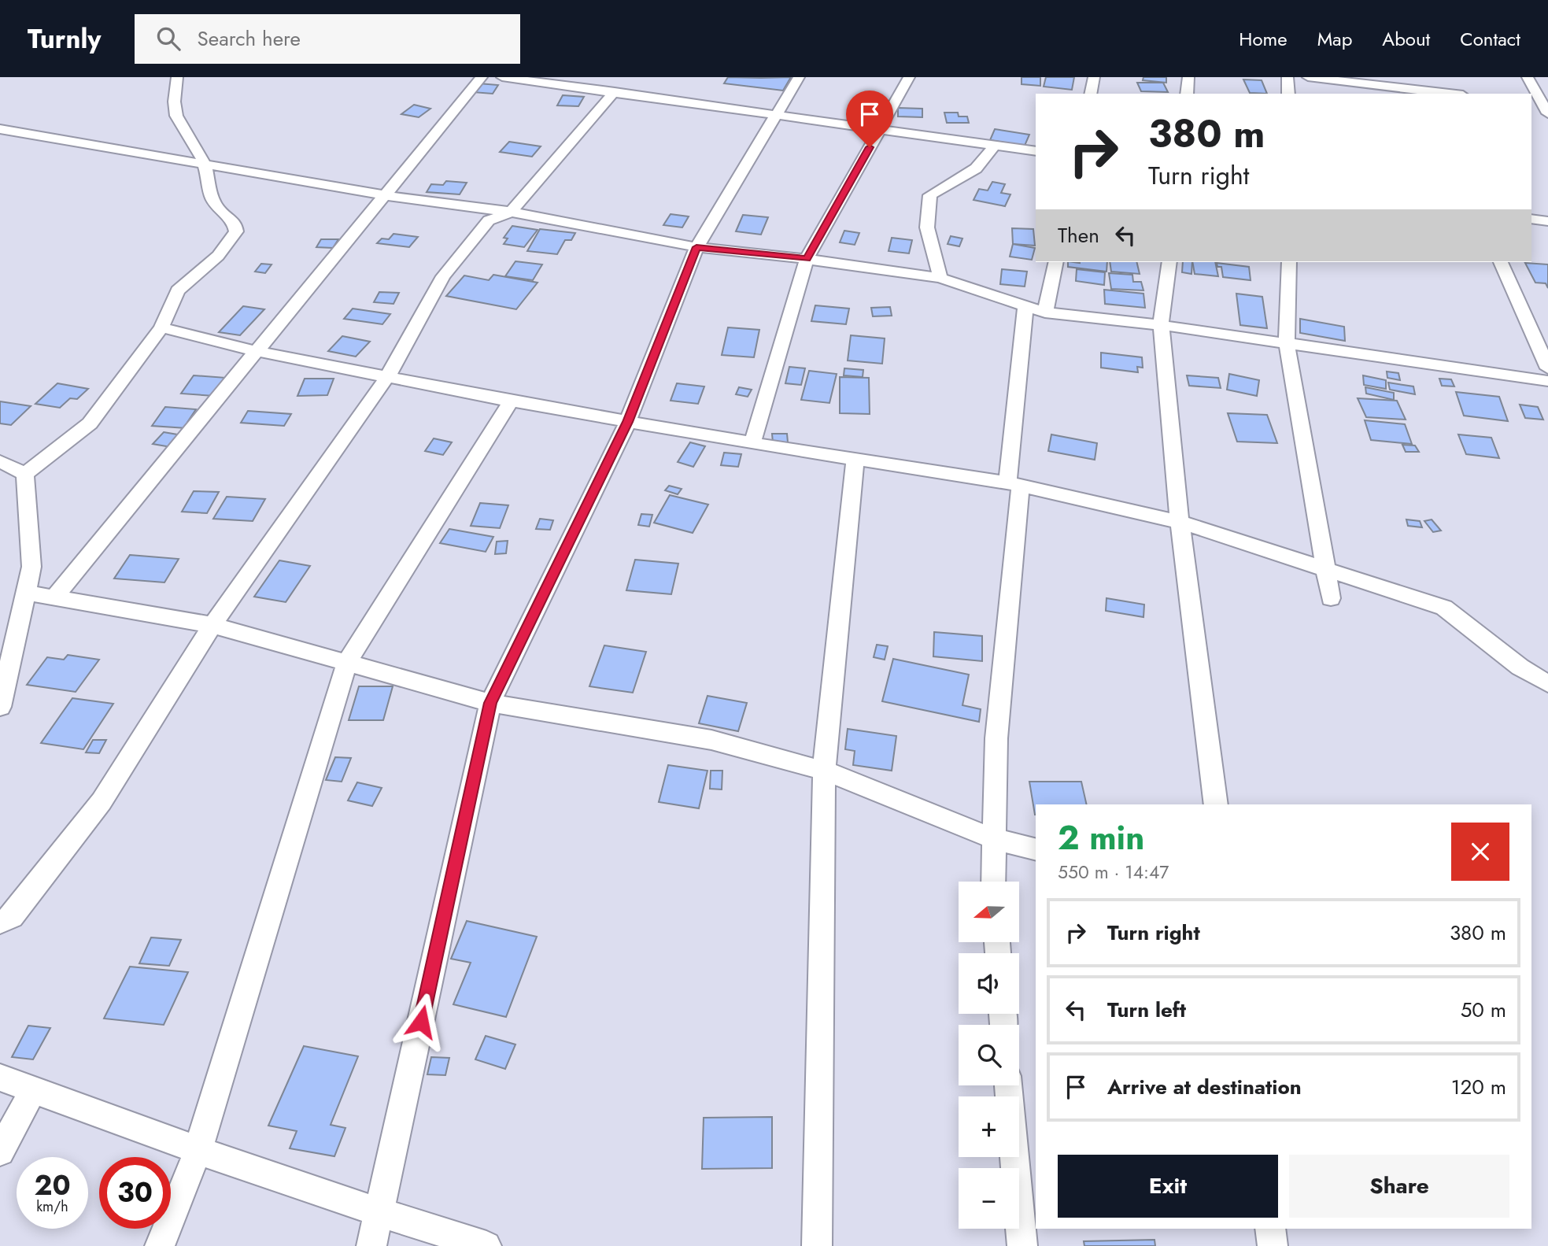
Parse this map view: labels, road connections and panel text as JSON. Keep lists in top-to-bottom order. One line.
{"north":"left","page":{"header":"Turnly","search":"Search here","nav":["Home","Map","About","Contact"],"turn":["380 m","Turn right"],"then":"Then","heading":["2 min","550 m · 14:47"],"map_buttons":["+","−"],"list":[{"name":"Turn right","value":"380 m"},{"name":"Turn left","value":"50 m"},{"name":"Arrive at destination","value":"120 m"}],"buttons":["Exit","Share"],"speed":"20 km/h","limit":"30"}}
